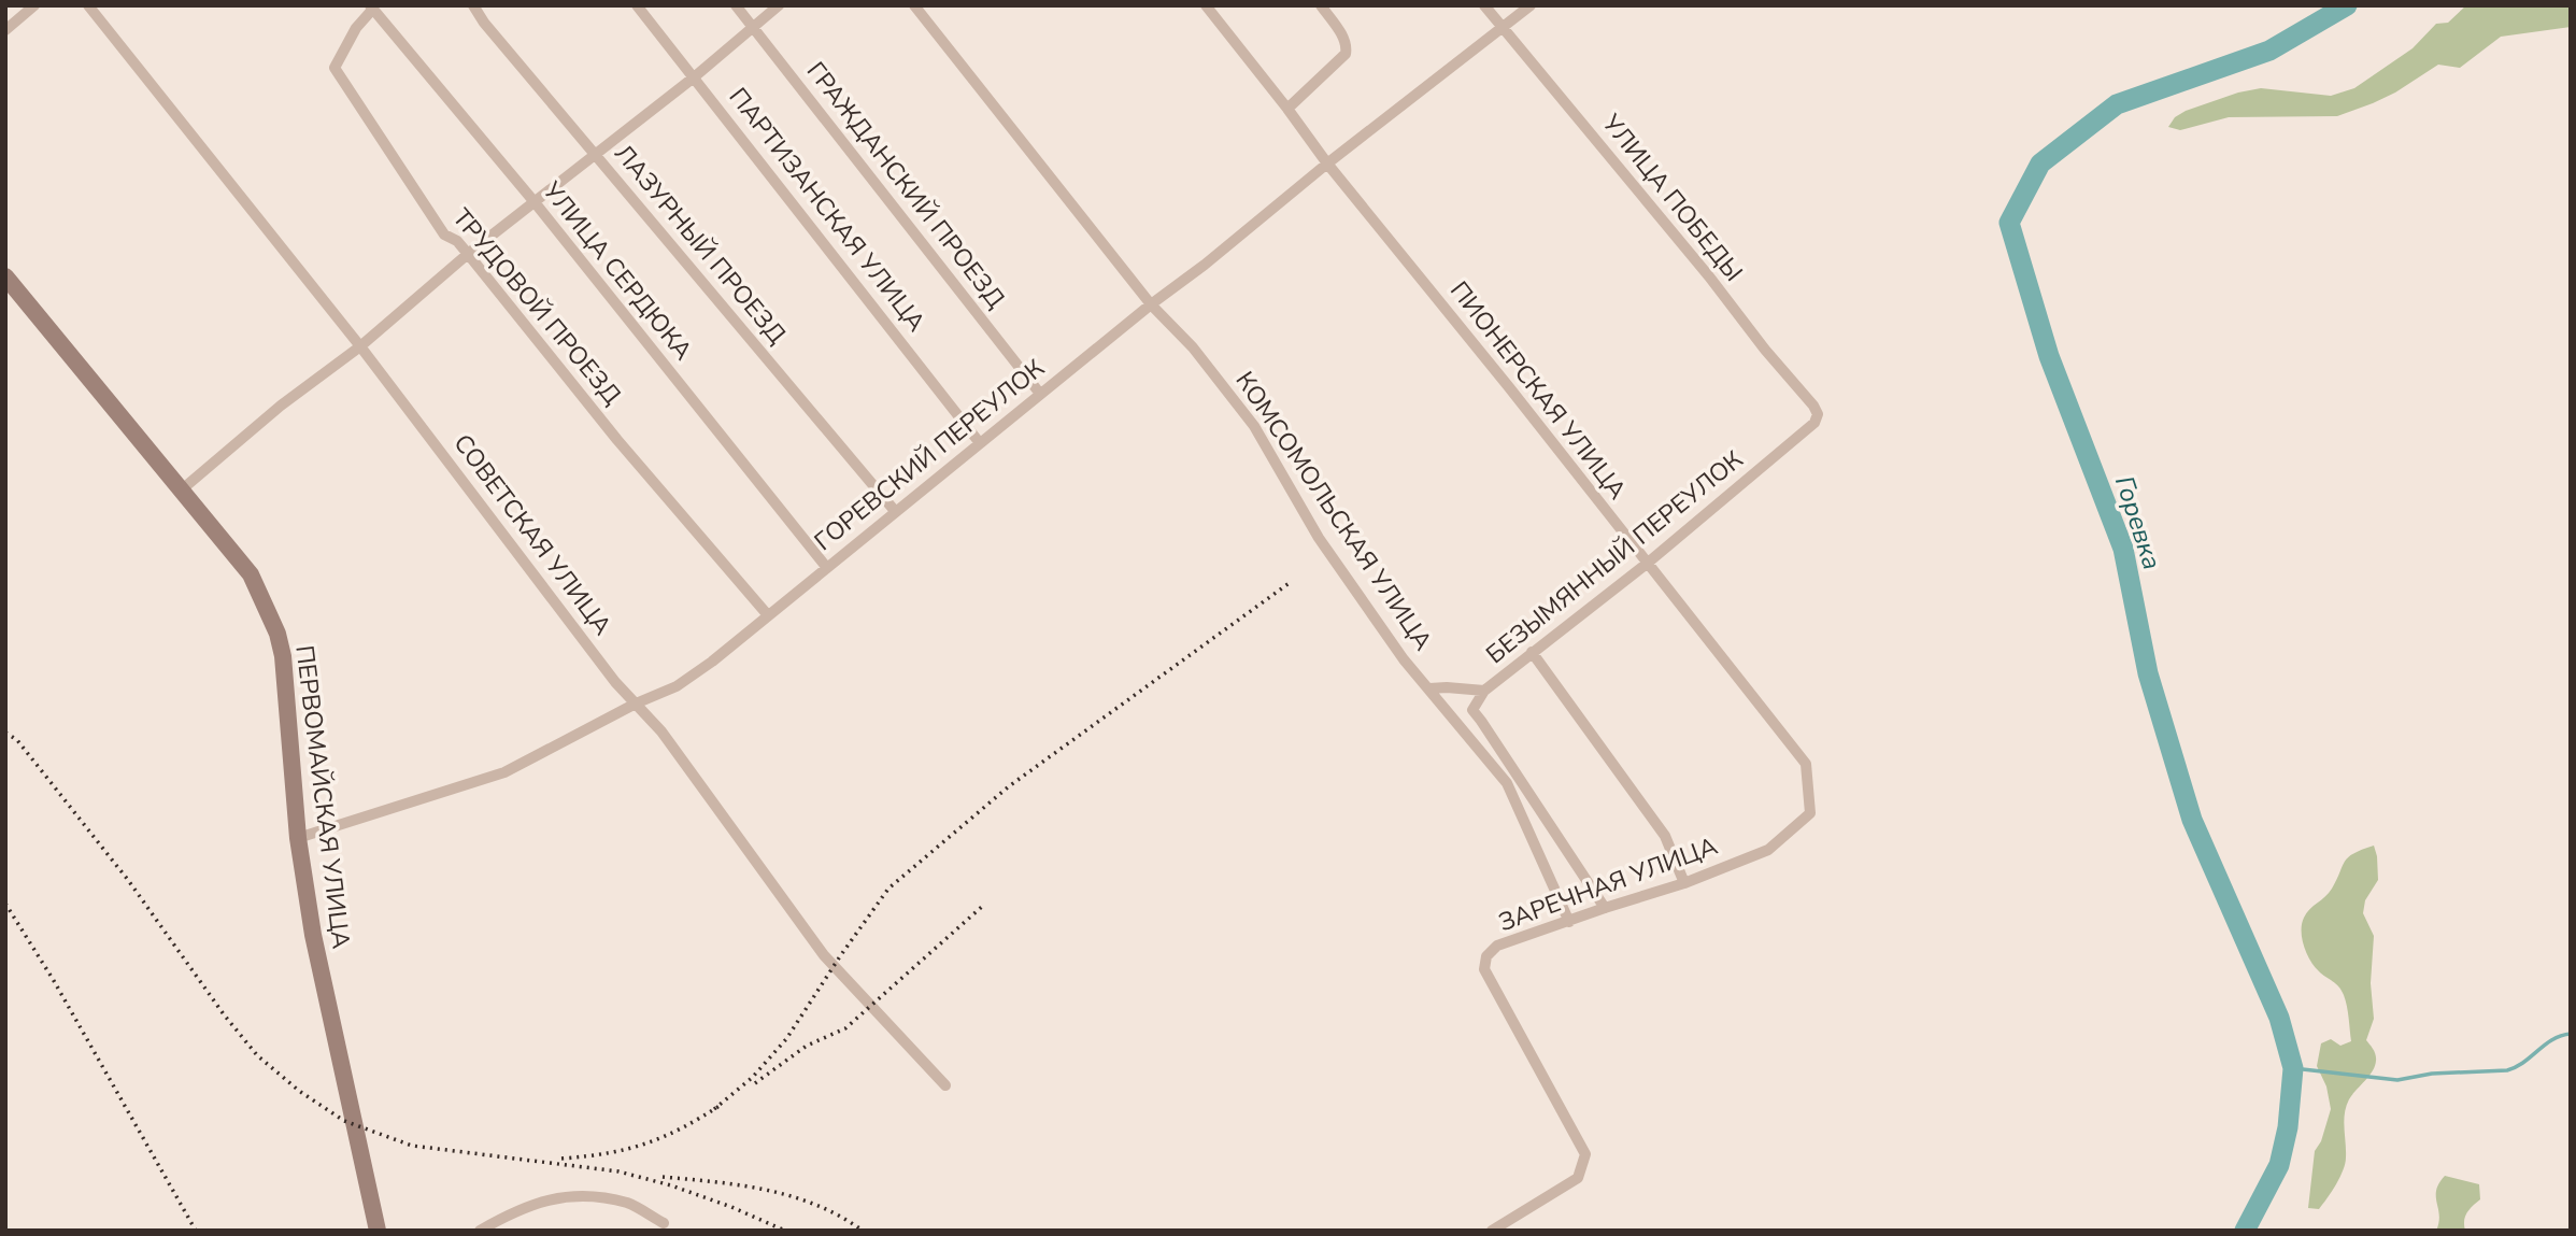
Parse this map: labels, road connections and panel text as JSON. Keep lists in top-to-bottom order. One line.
{"streets":{"main road":["ПЕРВОМАЙСКАЯ УЛИЦА"],"street":["ГРАЖДАНСКИЙ ПРОЕЗД","УЛИЦА ПОБЕДЫ","ПАРТИЗАНСКАЯ УЛИЦА","ЛАЗУРНЫЙ ПРОЕЗД","УЛИЦА СЕРДЮКА","ТРУДОВОЙ ПРОЕЗД","ПИОНЕРСКАЯ УЛИЦА","ГОРЕВСКИЙ ПЕРЕУЛОК","КОМСОМОЛЬСКАЯ УЛИЦА","СОВЕТСКАЯ УЛИЦА","БЕЗЫМЯННЫЙ ПЕРЕУЛОК","ЗАРЕЧНАЯ УЛИЦА"]},"crossings":[["ГРАЖДАНСКИЙ ПРОЕЗД","ГОРЕВСКИЙ ПЕРЕУЛОК"],["УЛИЦА ПОБЕДЫ","ГОРЕВСКИЙ ПЕРЕУЛОК"],["УЛИЦА ПОБЕДЫ","БЕЗЫМЯННЫЙ ПЕРЕУЛОК"],["ПАРТИЗАНСКАЯ УЛИЦА","ГОРЕВСКИЙ ПЕРЕУЛОК"],["ЛАЗУРНЫЙ ПРОЕЗД","ГОРЕВСКИЙ ПЕРЕУЛОК"],["УЛИЦА СЕРДЮКА","ТРУДОВОЙ ПРОЕЗД"],["УЛИЦА СЕРДЮКА","ГОРЕВСКИЙ ПЕРЕУЛОК"],["ТРУДОВОЙ ПРОЕЗД","ГОРЕВСКИЙ ПЕРЕУЛОК"],["ПИОНЕРСКАЯ УЛИЦА","ГОРЕВСКИЙ ПЕРЕУЛОК"],["ПИОНЕРСКАЯ УЛИЦА","БЕЗЫМЯННЫЙ ПЕРЕУЛОК"],["ПИОНЕРСКАЯ УЛИЦА","ЗАРЕЧНАЯ УЛИЦА"],["ГОРЕВСКИЙ ПЕРЕУЛОК","КОМСОМОЛЬСКАЯ УЛИЦА"],["ГОРЕВСКИЙ ПЕРЕУЛОК","СОВЕТСКАЯ УЛИЦА"],["ГОРЕВСКИЙ ПЕРЕУЛОК","ПЕРВОМАЙСКАЯ УЛИЦА"],["КОМСОМОЛЬСКАЯ УЛИЦА","БЕЗЫМЯННЫЙ ПЕРЕУЛОК"],["КОМСОМОЛЬСКАЯ УЛИЦА","ЗАРЕЧНАЯ УЛИЦА"]],"water":["Горевка"]}
